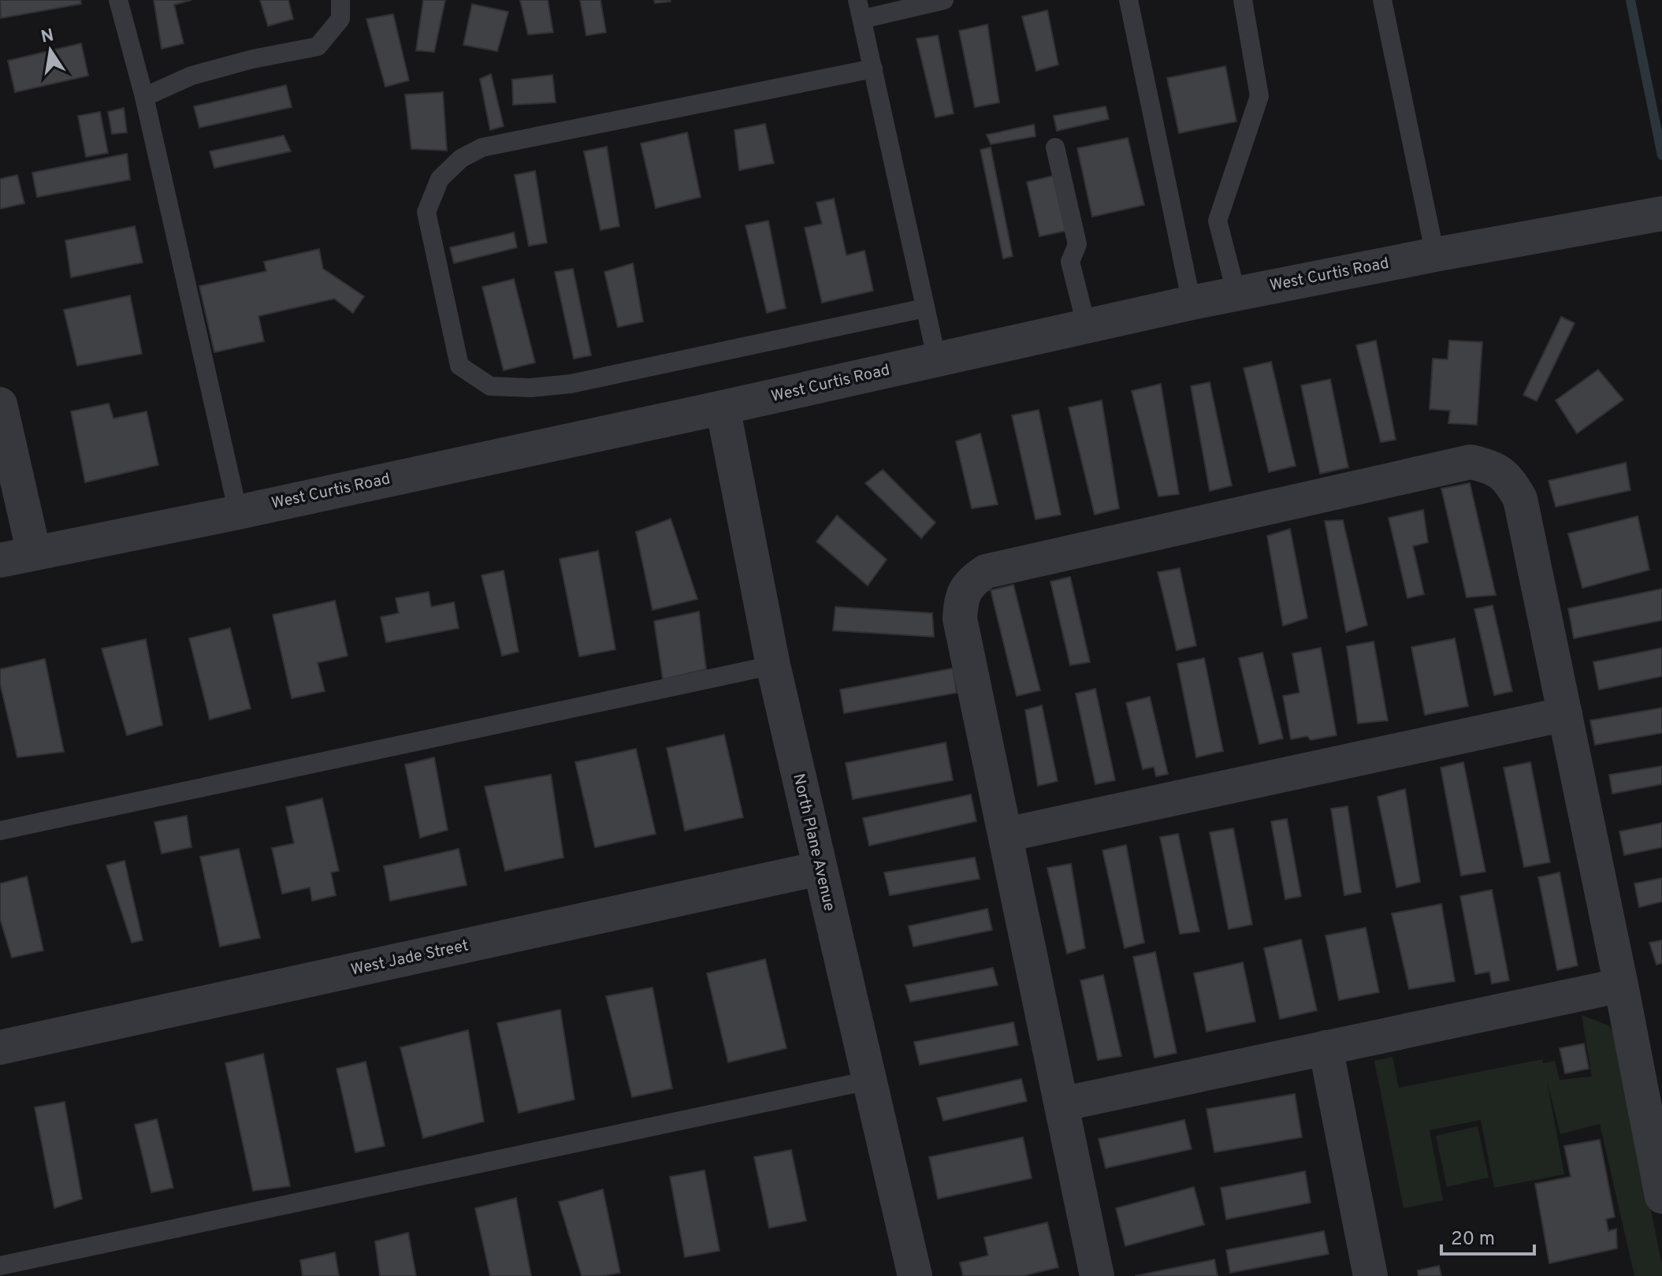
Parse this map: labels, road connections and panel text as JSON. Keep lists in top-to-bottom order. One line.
{"streets":{"street":["West Curtis Road","North Plane Avenue","West Jade Street"]},"crossings":[["West Curtis Road","North Plane Avenue"],["North Plane Avenue","West Jade Street"]],"scale_bar":"20 m","north":"top"}
